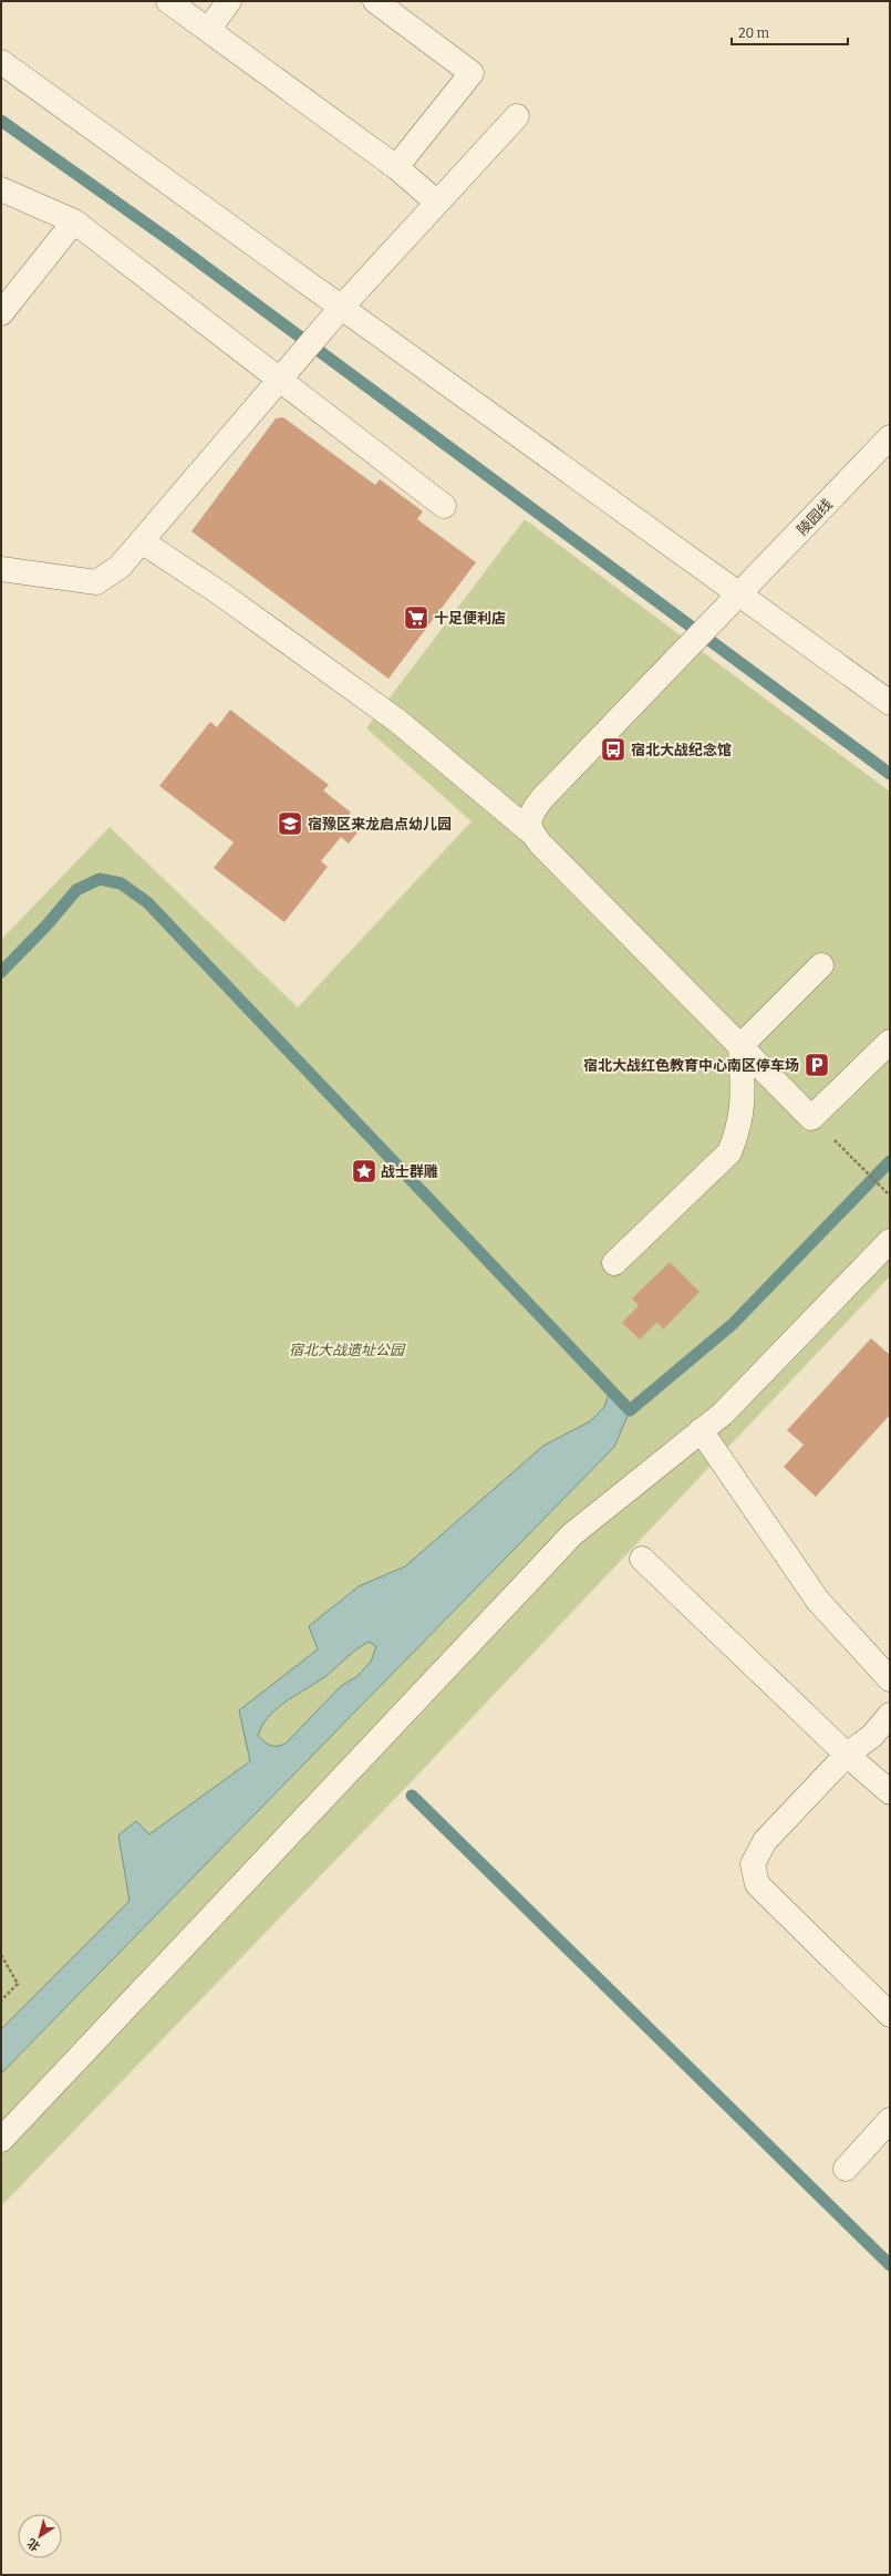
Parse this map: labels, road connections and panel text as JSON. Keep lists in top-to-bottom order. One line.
{"streets":{"street":["陵园线"]},"parks":["宿北大战遗址公园"],"places":{"supermarket":["十足便利店"],"bus stop":["宿北大战纪念馆"],"school or university":["宿豫区来龙启点幼儿园"],"parking":["宿北大战红色教育中心南区停车场"],"place":["战士群雕"]},"scale_bar":"20 m","north":"bottom left"}
